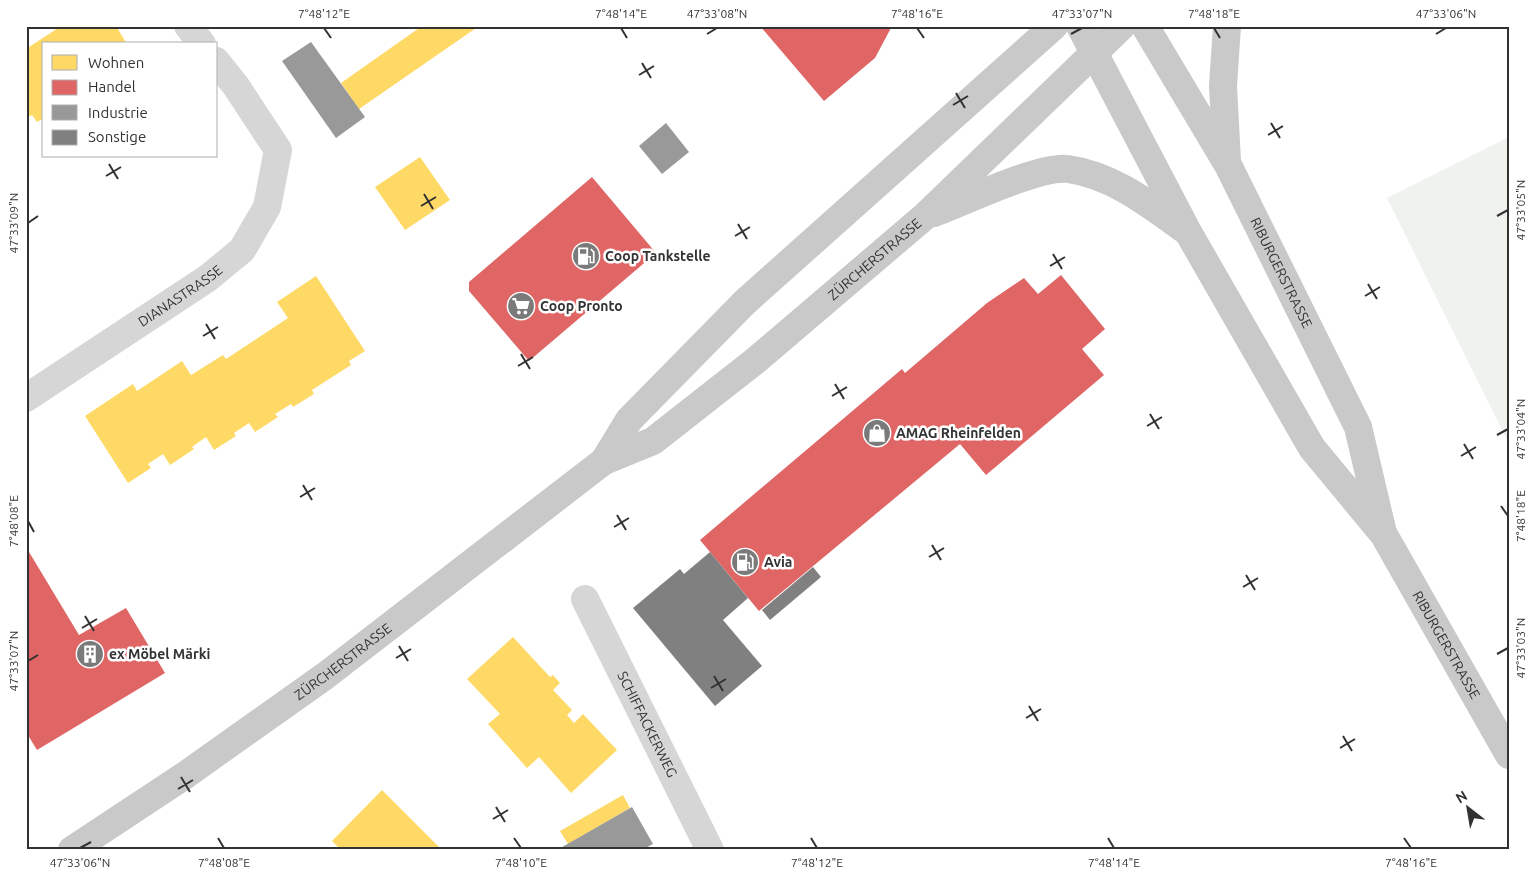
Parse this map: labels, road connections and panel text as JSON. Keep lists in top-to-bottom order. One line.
{"streets":{"main road":["ZÜRCHERSTRASSE","RIBURGERSTRASSE"],"street":["DIANASTRASSE","SCHIFFACKERWEG"]},"crossings":[["ZÜRCHERSTRASSE","RIBURGERSTRASSE"]],"places":{"fuel station":["Coop Tankstelle","Avia"],"supermarket":["Coop Pronto"],"shop":["AMAG Rheinfelden"],"building":["ex Möbel Märki"]},"legend":["Wohnen","Handel","Industrie","Sonstige"],"north":"top left","coordinates":["7°48'12\"E","7°48'14\"E","47°33'08\"N","7°48'16\"E","47°33'07\"N","7°48'18\"E","47°33'06\"N","47°33'05\"N","47°33'09\"N","47°33'04\"N","7°48'08\"E","47°33'03\"N","7°48'10\"E"]}
